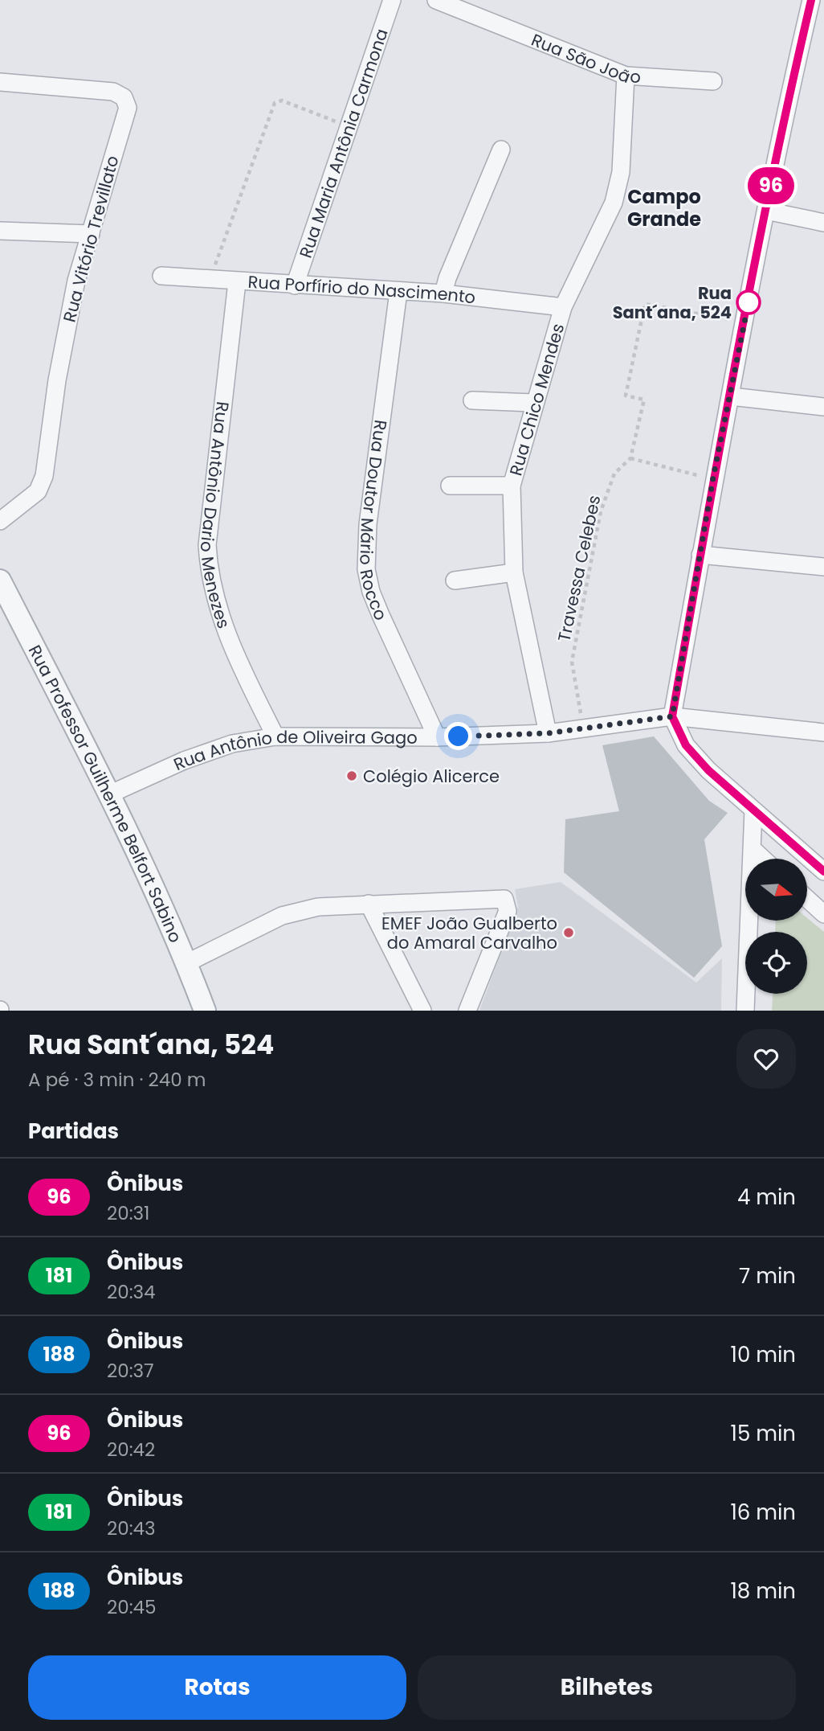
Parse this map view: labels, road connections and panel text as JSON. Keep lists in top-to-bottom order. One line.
{"streets":{"street":["Rua São João","Rua Maria Antônia Carmona","Rua Vitório Trevillato","Rua Porfírio do Nascimento","Rua Chico Mendes","Rua Antônio Dario Menezes","Rua Doutor Mário Rocco","Rua Antônio de Oliveira Gago","Rua Professor Guilherme Belfort Sabino"],"path":["Travessa Celebes"]},"crossings":[["Rua São João","Rua Chico Mendes"],["Rua Maria Antônia Carmona","Rua Porfírio do Nascimento"],["Rua Porfírio do Nascimento","Rua Chico Mendes"],["Rua Porfírio do Nascimento","Rua Antônio Dario Menezes"],["Rua Porfírio do Nascimento","Rua Doutor Mário Rocco"],["Rua Chico Mendes","Rua Antônio de Oliveira Gago"],["Rua Antônio Dario Menezes","Rua Antônio de Oliveira Gago"],["Rua Doutor Mário Rocco","Rua Antônio de Oliveira Gago"],["Travessa Celebes","Rua Antônio de Oliveira Gago"],["Rua Antônio de Oliveira Gago","Rua Professor Guilherme Belfort Sabino"]],"districts":["Campo Grande"],"places":["Rua Sant´ana, 524","Colégio Alicerce","EMEF João Gualberto do Amaral Carvalho"],"lines":["bus line 96"],"north":"right","page":{"on_map":"96","heading":[["Rua Sant´ana, 524","A pé · 3 min · 240 m"],"Partidas"],"list":[{"mark":"96","name":"Ônibus","note":"20:31","value":"4 min"},{"mark":"181","name":"Ônibus","note":"20:34","value":"7 min"},{"mark":"188","name":"Ônibus","note":"20:37","value":"10 min"},{"mark":"96","name":"Ônibus","note":"20:42","value":"15 min"},{"mark":"181","name":"Ônibus","note":"20:43","value":"16 min"},{"mark":"188","name":"Ônibus","note":"20:45","value":"18 min"}],"buttons":["Rotas","Bilhetes"]}}
